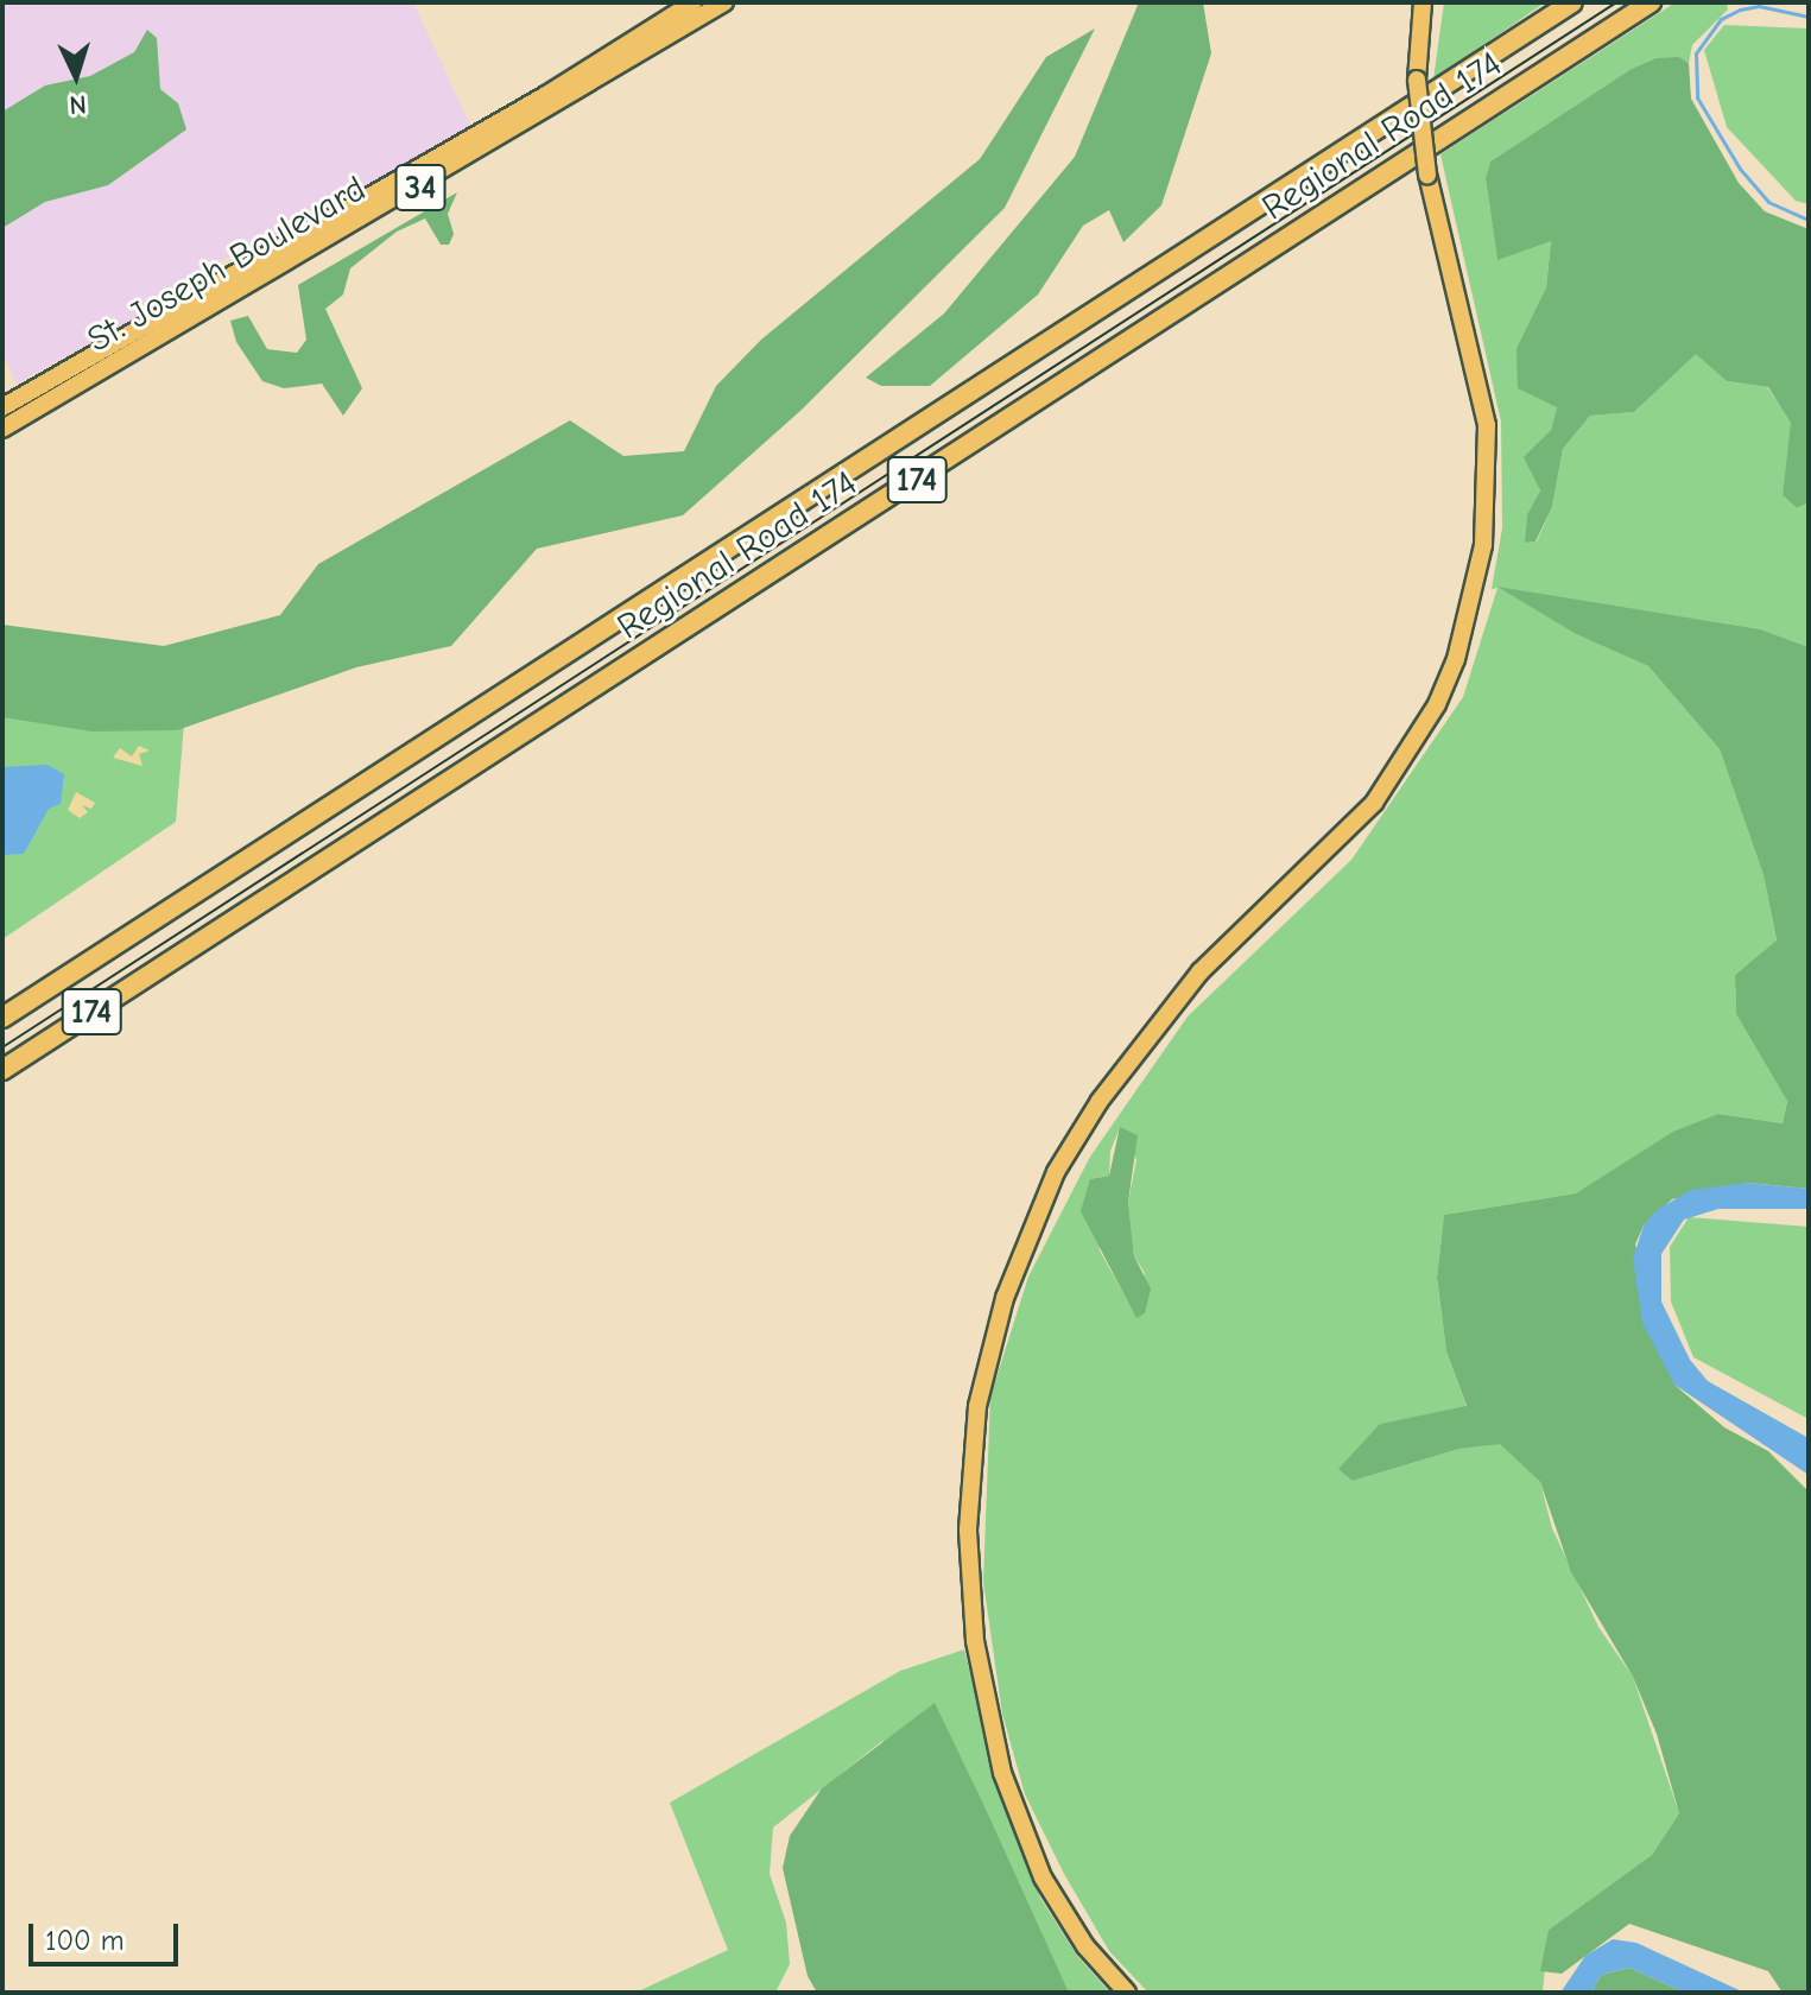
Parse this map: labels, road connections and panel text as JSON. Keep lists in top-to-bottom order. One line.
{"streets":{"highway":["Regional Road 174","174"],"main road":["34","St. Joseph Boulevard"]},"scale_bar":"100 m","north":"bottom"}
